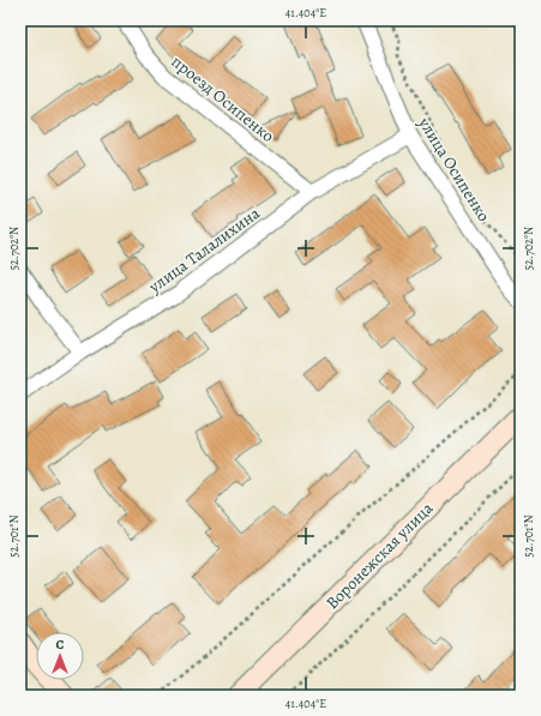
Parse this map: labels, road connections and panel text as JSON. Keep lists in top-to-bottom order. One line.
{"streets":{"street":["проезд Осипенко","улица Осипенко","улица Талалихина","Воронежская улица"]},"crossings":[["проезд Осипенко","улица Талалихина"],["улица Осипенко","улица Талалихина"]],"north":"top","coordinates":["41.404°E","52.702°N","52.701°N"]}
